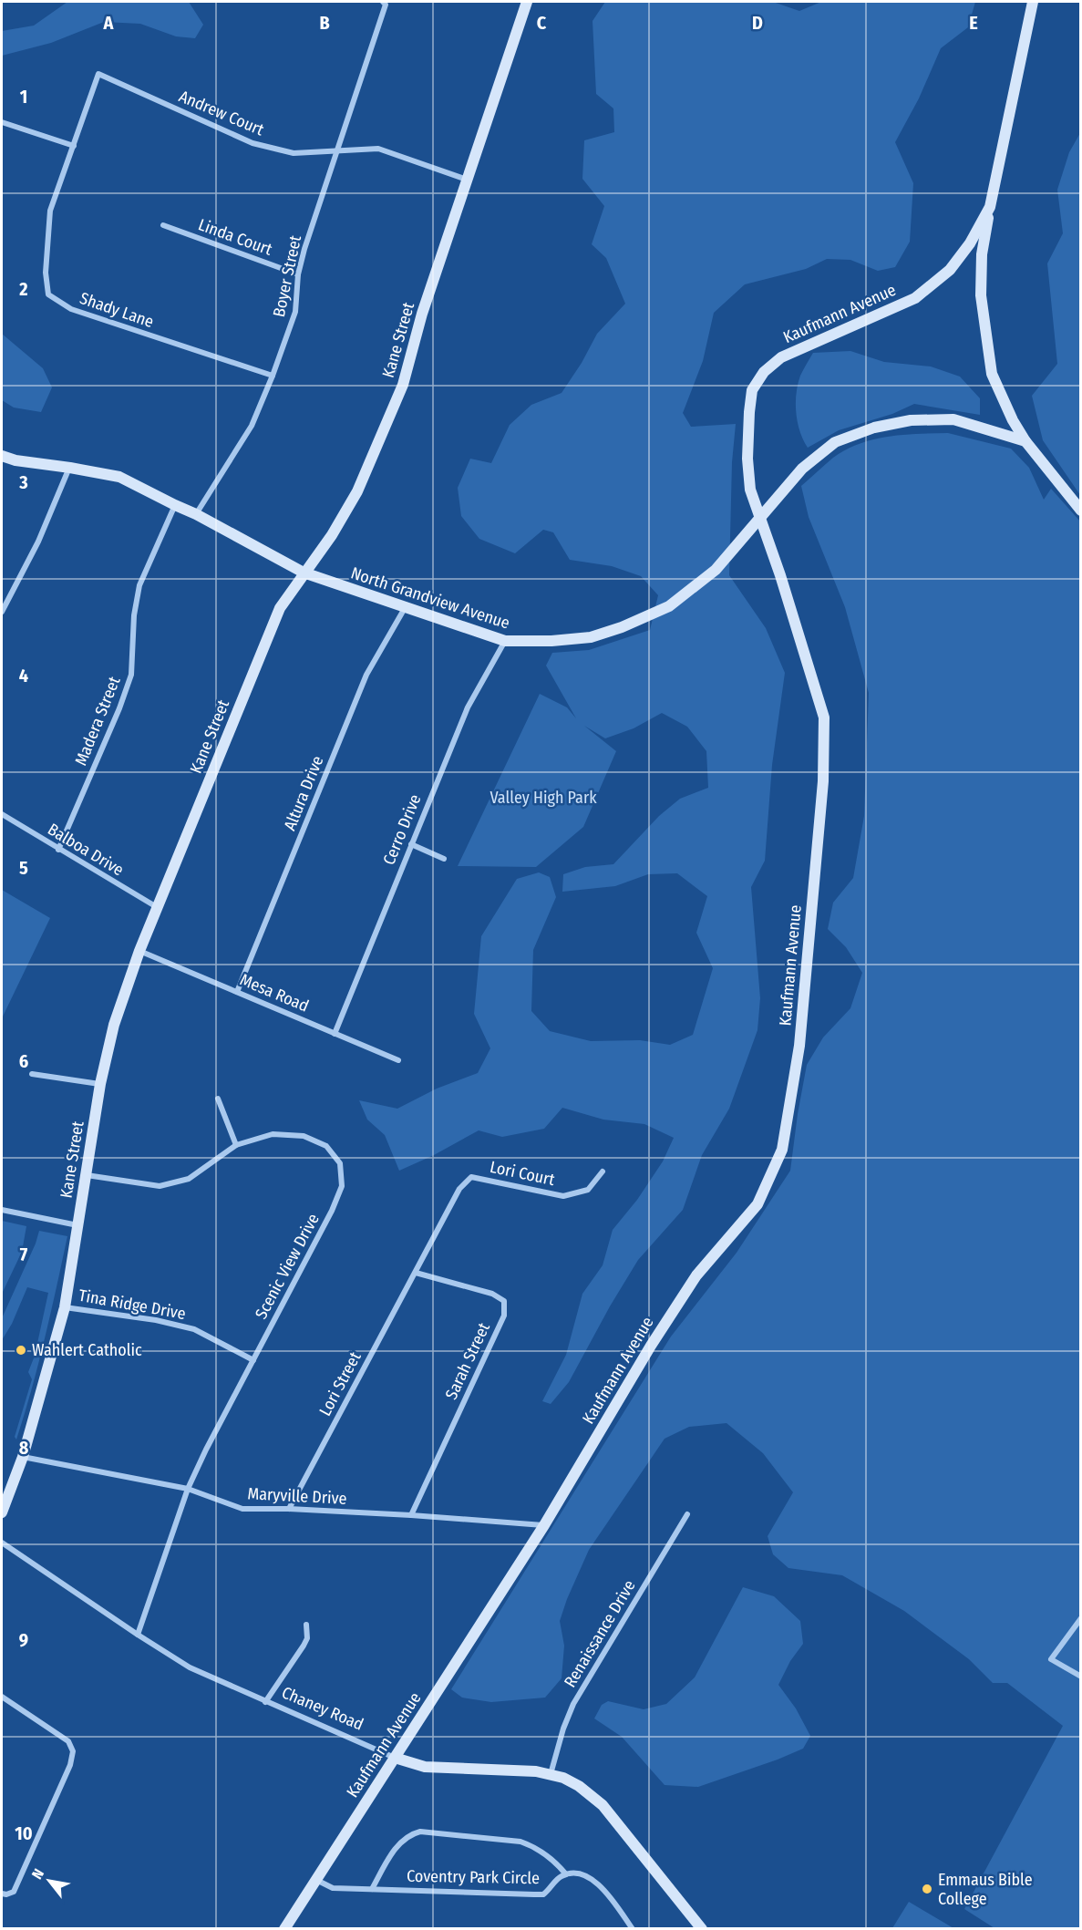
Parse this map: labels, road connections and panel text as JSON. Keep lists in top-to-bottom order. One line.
{"streets":{"street":["Andrew Court","Linda Court","Boyer Street","Shady Lane","Kaufmann Avenue","Kane Street","North Grandview Avenue","Madera Street","Altura Drive","Cerro Drive","Balboa Drive","Mesa Road","Lori Court","Scenic View Drive","Tina Ridge Drive","Sarah Street","Lori Street","Maryville Drive","Renaissance Drive","Chaney Road","Coventry Park Circle"]},"crossings":[["Andrew Court","Boyer Street"],["Andrew Court","Shady Lane"],["Andrew Court","Kane Street"],["Linda Court","Boyer Street"],["Boyer Street","Shady Lane"],["Boyer Street","North Grandview Avenue"],["Kaufmann Avenue","North Grandview Avenue"],["Kaufmann Avenue","Maryville Drive"],["Kaufmann Avenue","Chaney Road"],["Kaufmann Avenue","Coventry Park Circle"],["Kane Street","North Grandview Avenue"],["Kane Street","Balboa Drive"],["Kane Street","Mesa Road"],["Kane Street","Scenic View Drive"],["Kane Street","Tina Ridge Drive"],["Kane Street","Maryville Drive"],["North Grandview Avenue","Madera Street"],["North Grandview Avenue","Altura Drive"],["North Grandview Avenue","Cerro Drive"],["Madera Street","Balboa Drive"],["Altura Drive","Mesa Road"],["Cerro Drive","Mesa Road"],["Lori Court","Sarah Street"],["Lori Court","Lori Street"],["Scenic View Drive","Tina Ridge Drive"],["Scenic View Drive","Maryville Drive"],["Scenic View Drive","Chaney Road"],["Sarah Street","Lori Street"],["Sarah Street","Maryville Drive"],["Lori Street","Maryville Drive"],["Renaissance Drive","Chaney Road"]],"parks":["Valley High Park"],"places":["Wahlert Catholic","Emmaus Bible College"],"north":"top left","grid":{"columns":["A","B","C","D","E"],"rows":["1","2","3","4","5","6","7","8","9","10"]}}
